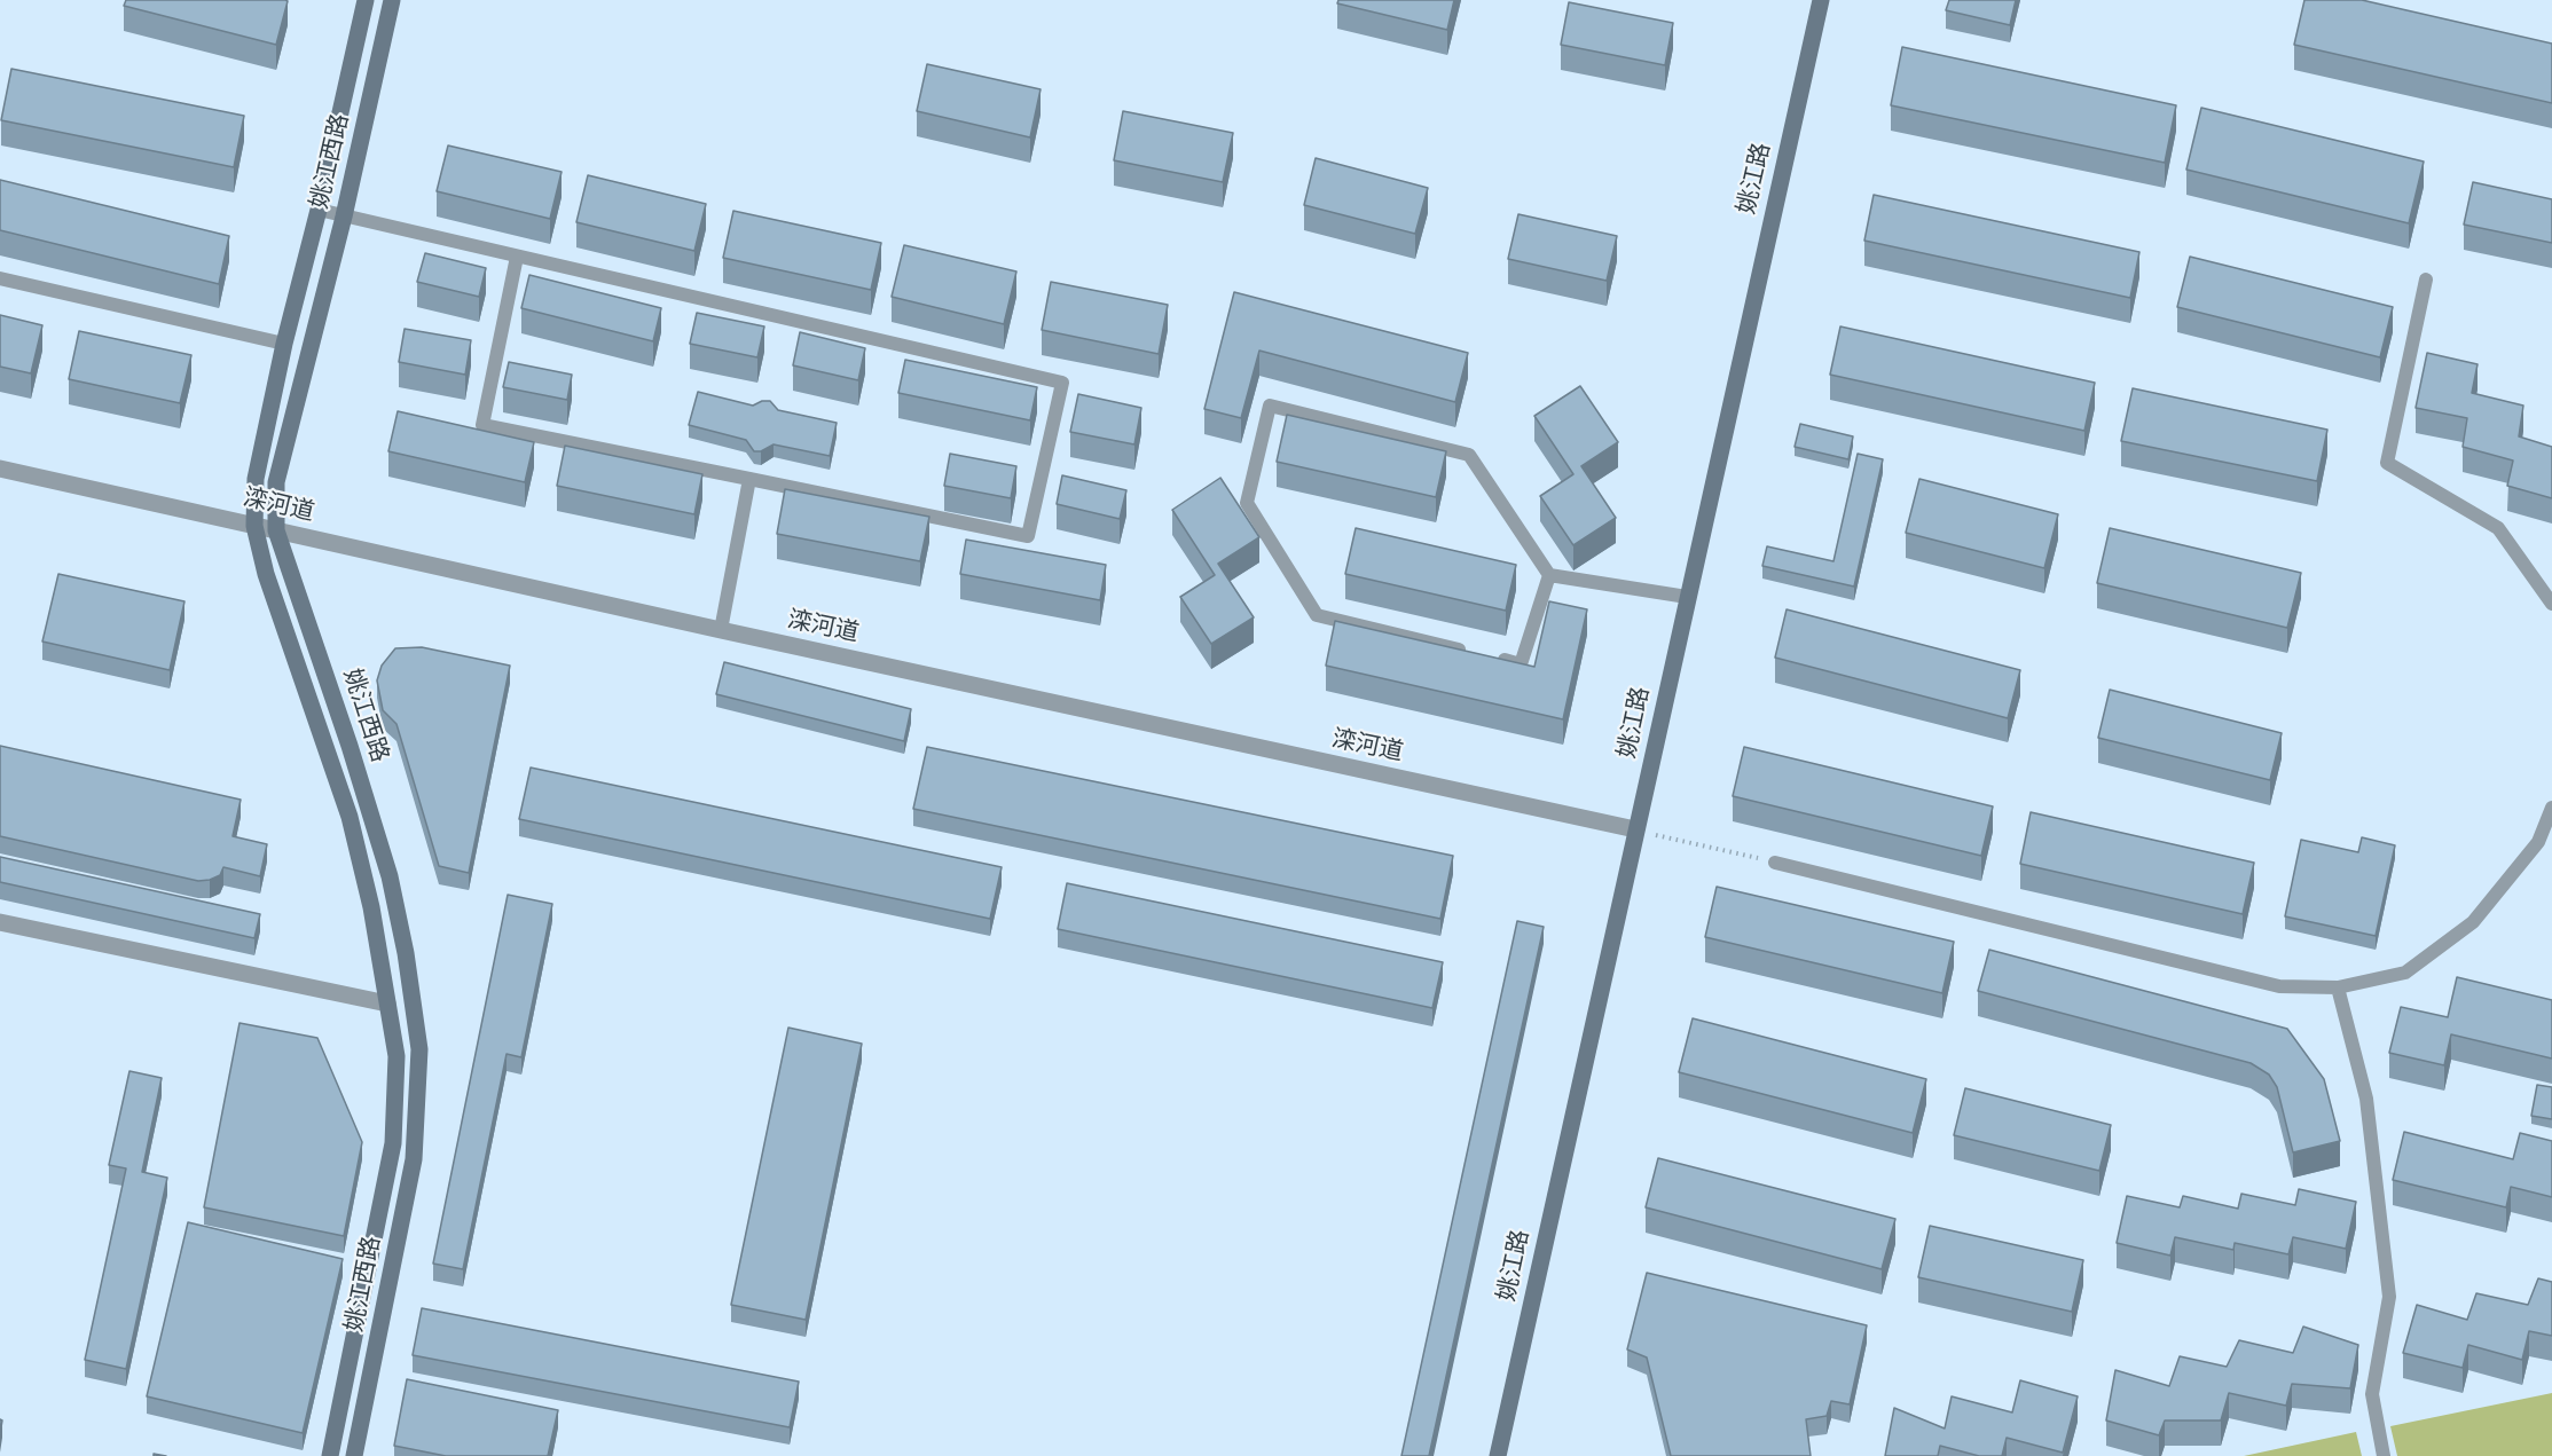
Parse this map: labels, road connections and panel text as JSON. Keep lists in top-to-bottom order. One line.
{"streets":{"street":["姚江西路","姚江路","滦河道"]},"crossings":[["姚江西路","滦河道"],["姚江路","滦河道"]]}
